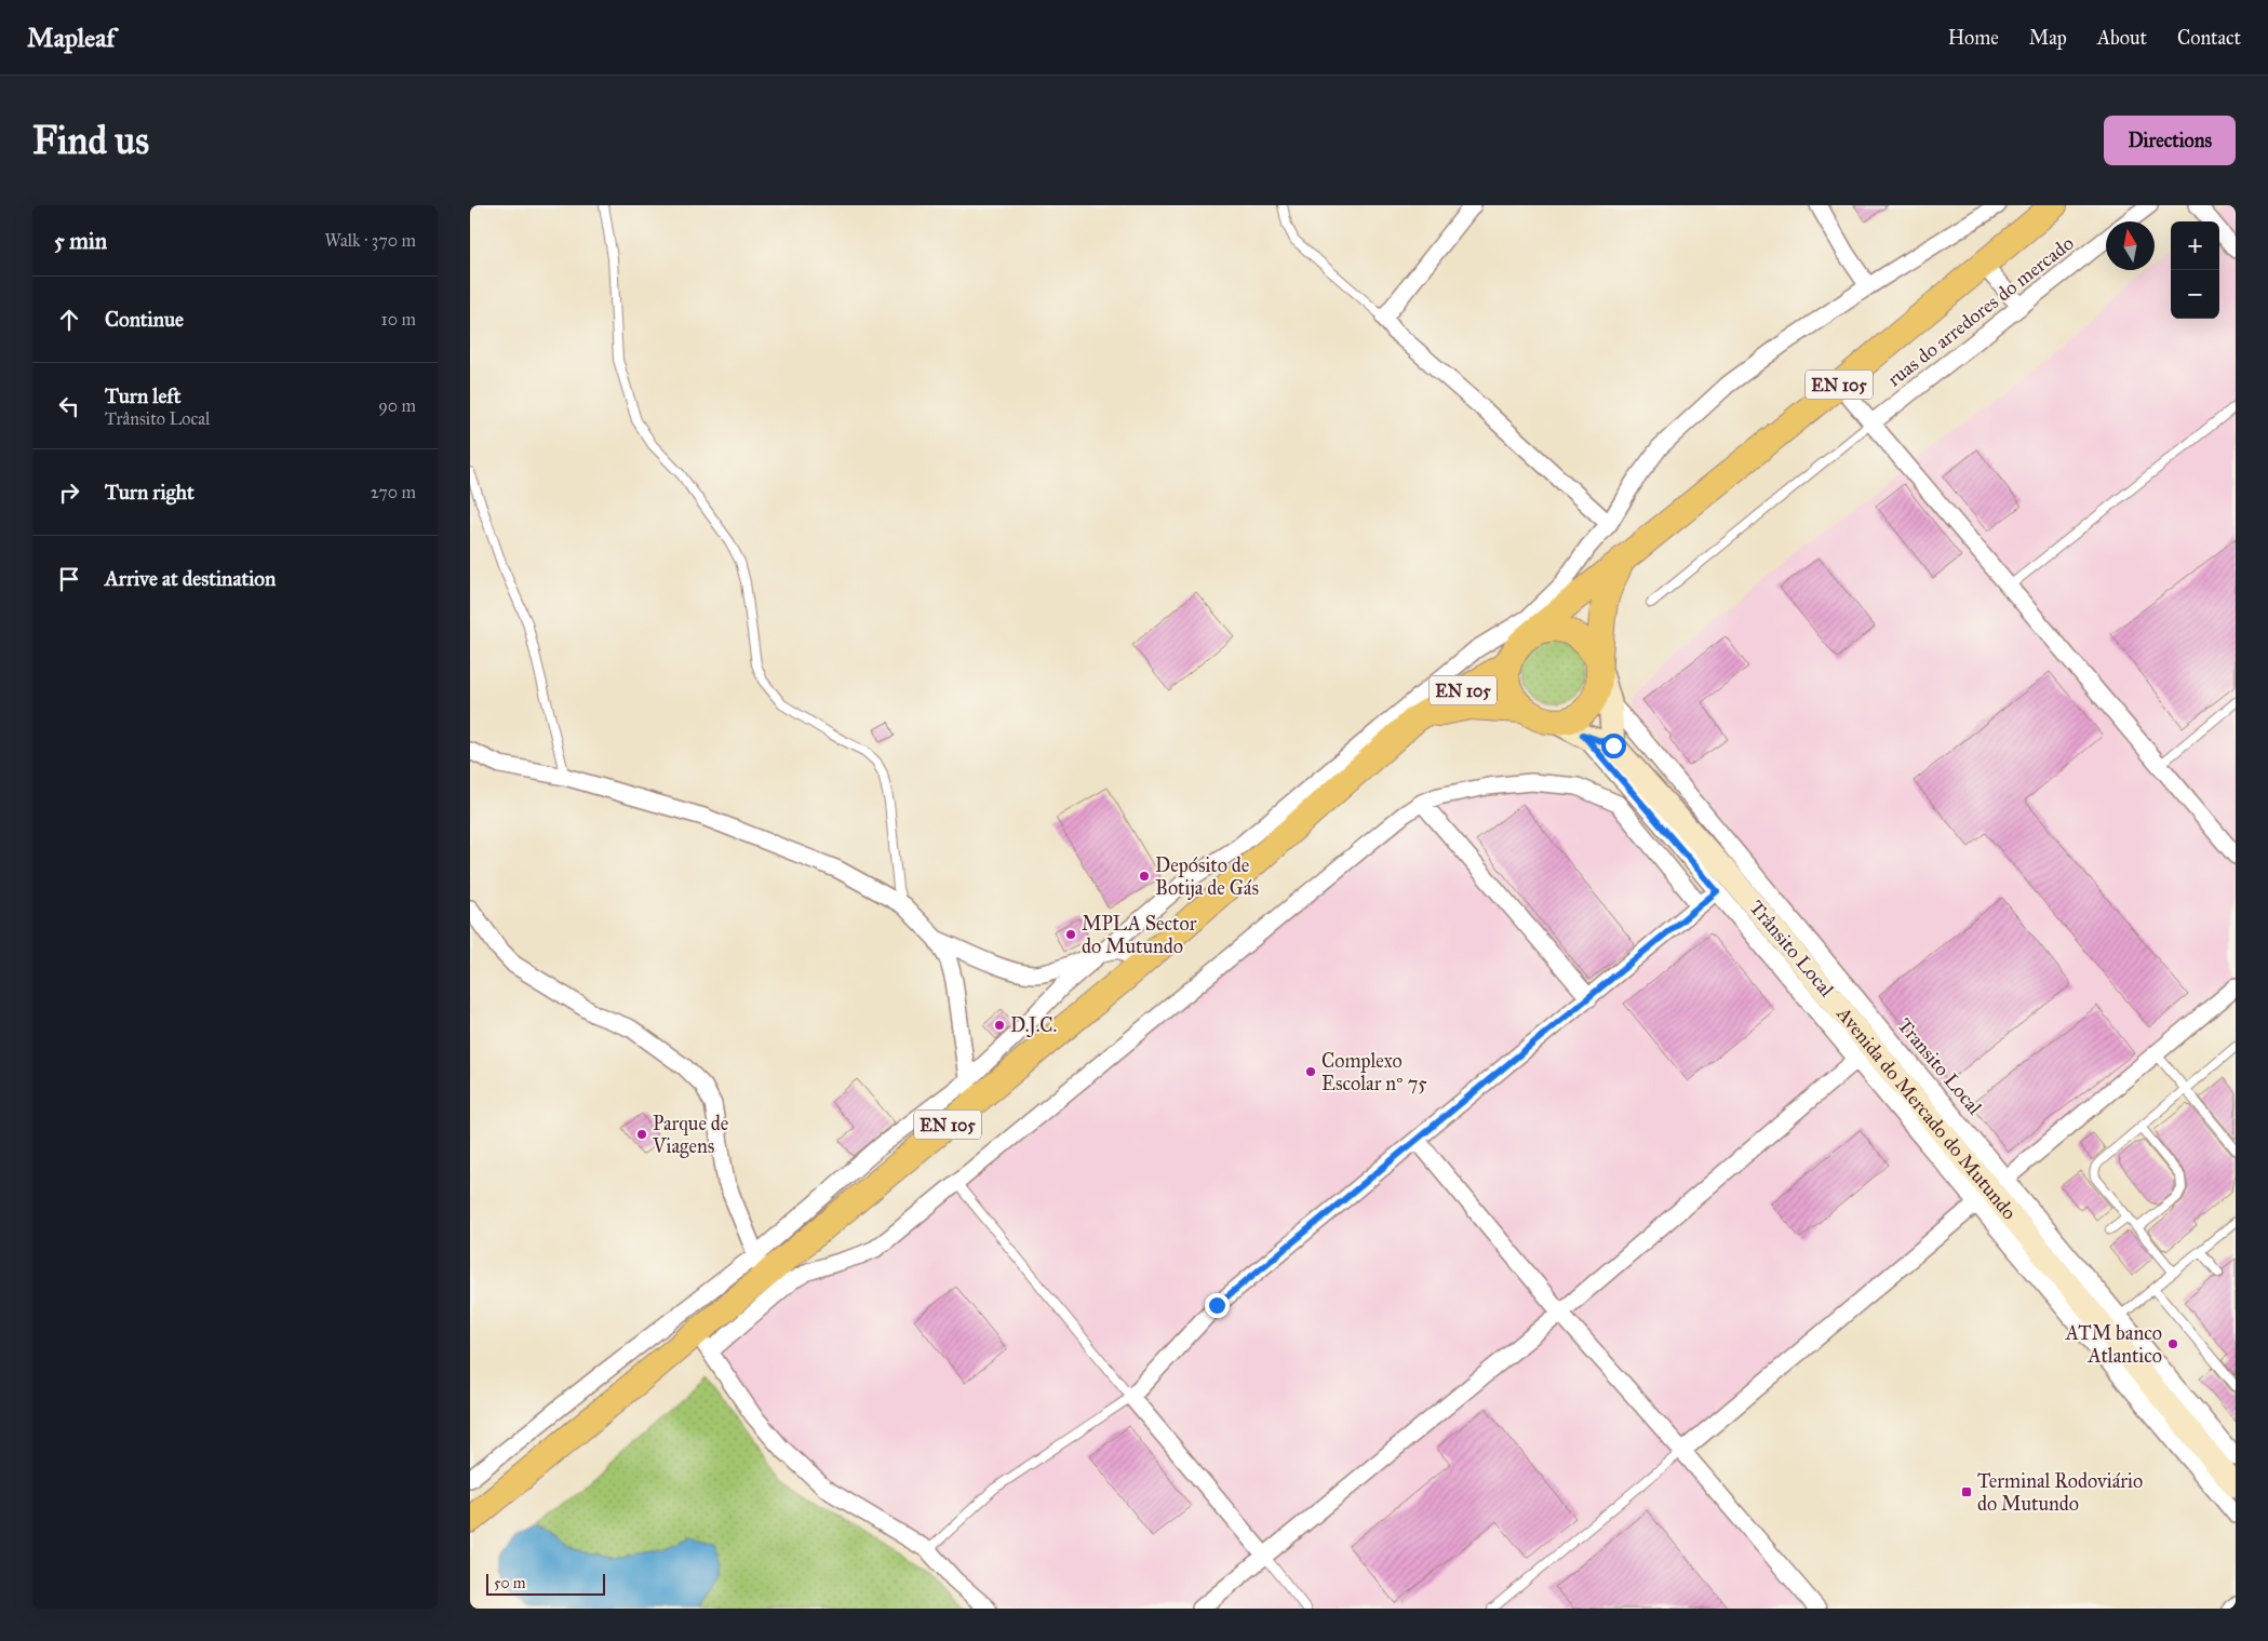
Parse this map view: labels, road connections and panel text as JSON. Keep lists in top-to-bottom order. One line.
{"streets":{"main road":["EN 105","Avenida do Mercado do Mutundo"],"street":["ruas do arredores do mercado","Trânsito Local","Transito Local"]},"crossings":[["EN 105","Avenida do Mercado do Mutundo"],["Trânsito Local","Avenida do Mercado do Mutundo"]],"places":{"other":["Depósito de Botija de Gás","MPLA Sector do Mutundo","D.J.C.","Complexo Escolar nº 75","Parque de Viagens","ATM banco Atlantico"],"transit":["Terminal Rodoviário do Mutundo"]},"scale_bar":"50 m","north":"top","page":{"header":"Mapleaf","nav":["Home","Map","About","Contact"],"buttons":"Directions","title":"Find us","heading":["5 min","Walk · 370 m"],"map_buttons":["+","−"],"list":[["Continue","10 m"],["Turn left","Trânsito Local","90 m"],["Turn right","270 m"],"Arrive at destination"],"scale":"50 m"}}
